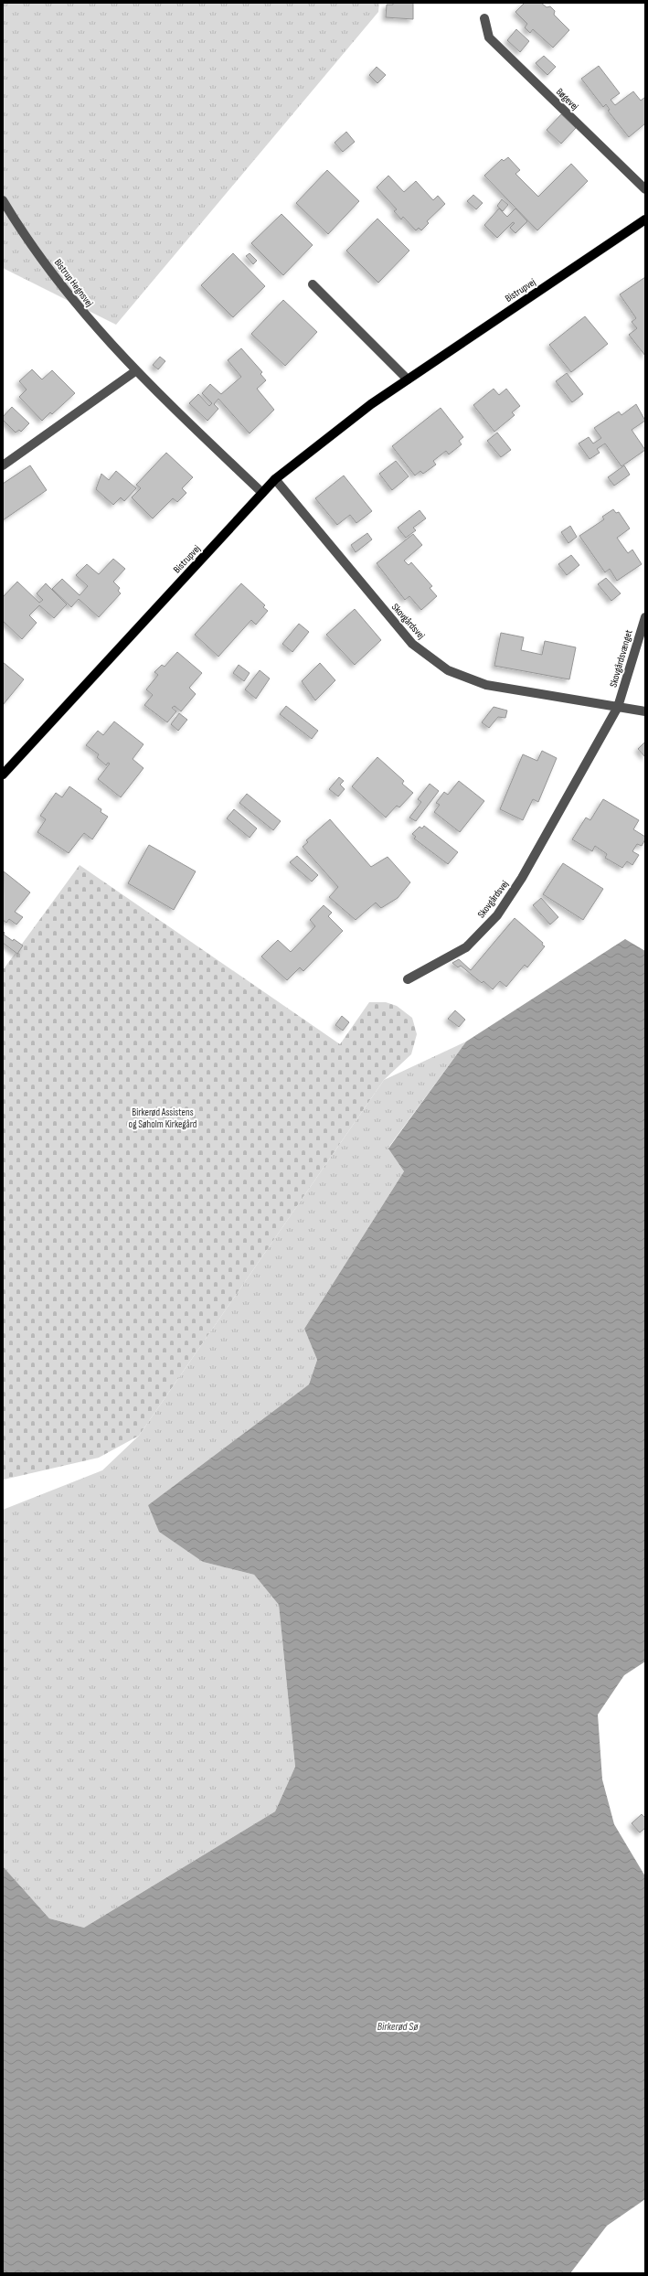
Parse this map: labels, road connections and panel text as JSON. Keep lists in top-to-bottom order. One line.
{"streets":{"main road":["Bistrupvej"],"street":["Bøgevej","Bistrup Hegnsvej","Skovgårdsvej","Skovgårdsvænget"]},"crossings":[["Bistrup Hegnsvej","Bistrupvej"],["Bistrupvej","Skovgårdsvej"],["Skovgårdsvej","Skovgårdsvænget"]],"water":["Birkerød Sø"],"parks":["Birkerød Assistens og Søholm Kirkegård"]}
